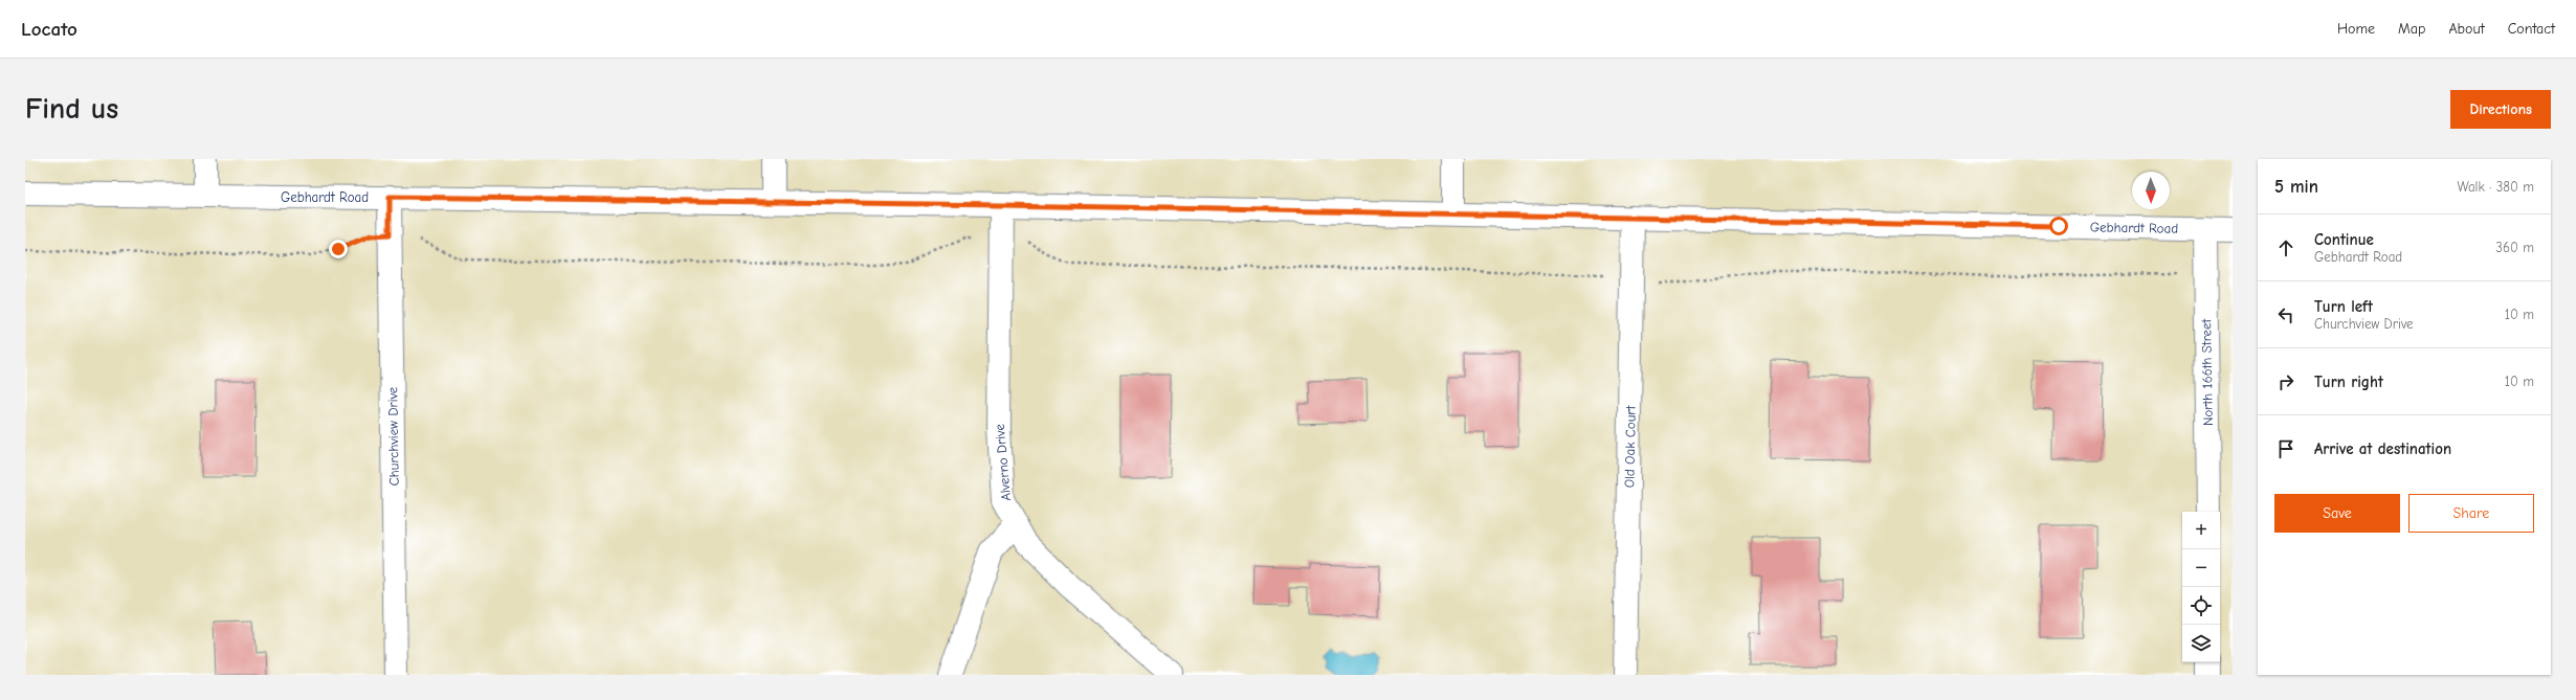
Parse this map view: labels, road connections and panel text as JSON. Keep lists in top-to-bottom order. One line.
{"streets":{"street":["Gebhardt Road","North 166th Street","Churchview Drive","Old Oak Court","Alverno Drive"]},"crossings":[["Gebhardt Road","North 166th Street"],["Gebhardt Road","Churchview Drive"],["Gebhardt Road","Old Oak Court"],["Gebhardt Road","Alverno Drive"]],"north":"bottom","page":{"header":"Locato","nav":["Home","Map","About","Contact"],"buttons":["Directions",["Save","Share"]],"title":"Find us","heading":["5 min","Walk · 380 m"],"list":[["Continue","Gebhardt Road","360 m"],["Turn left","Churchview Drive","10 m"],["Turn right","10 m"],"Arrive at destination"],"map_buttons":["+","−"]}}
